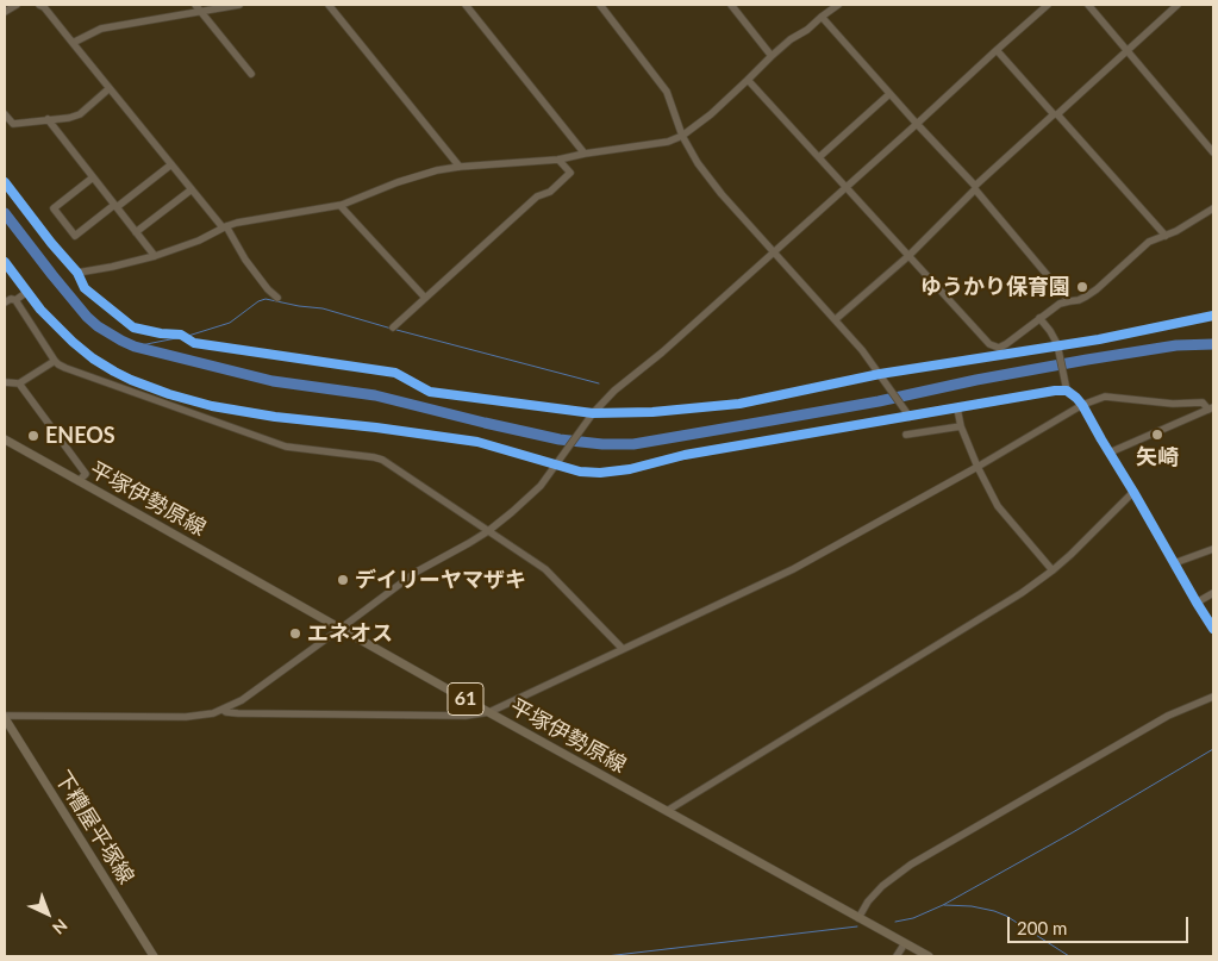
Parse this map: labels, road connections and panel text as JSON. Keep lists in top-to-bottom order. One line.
{"streets":{"main road":["平塚伊勢原線","61","下糟屋平塚線"]},"places":["ゆうかり保育園","矢崎","ENEOS","デイリーヤマザキ","エネオス"],"scale_bar":"200 m","north":"bottom right"}
